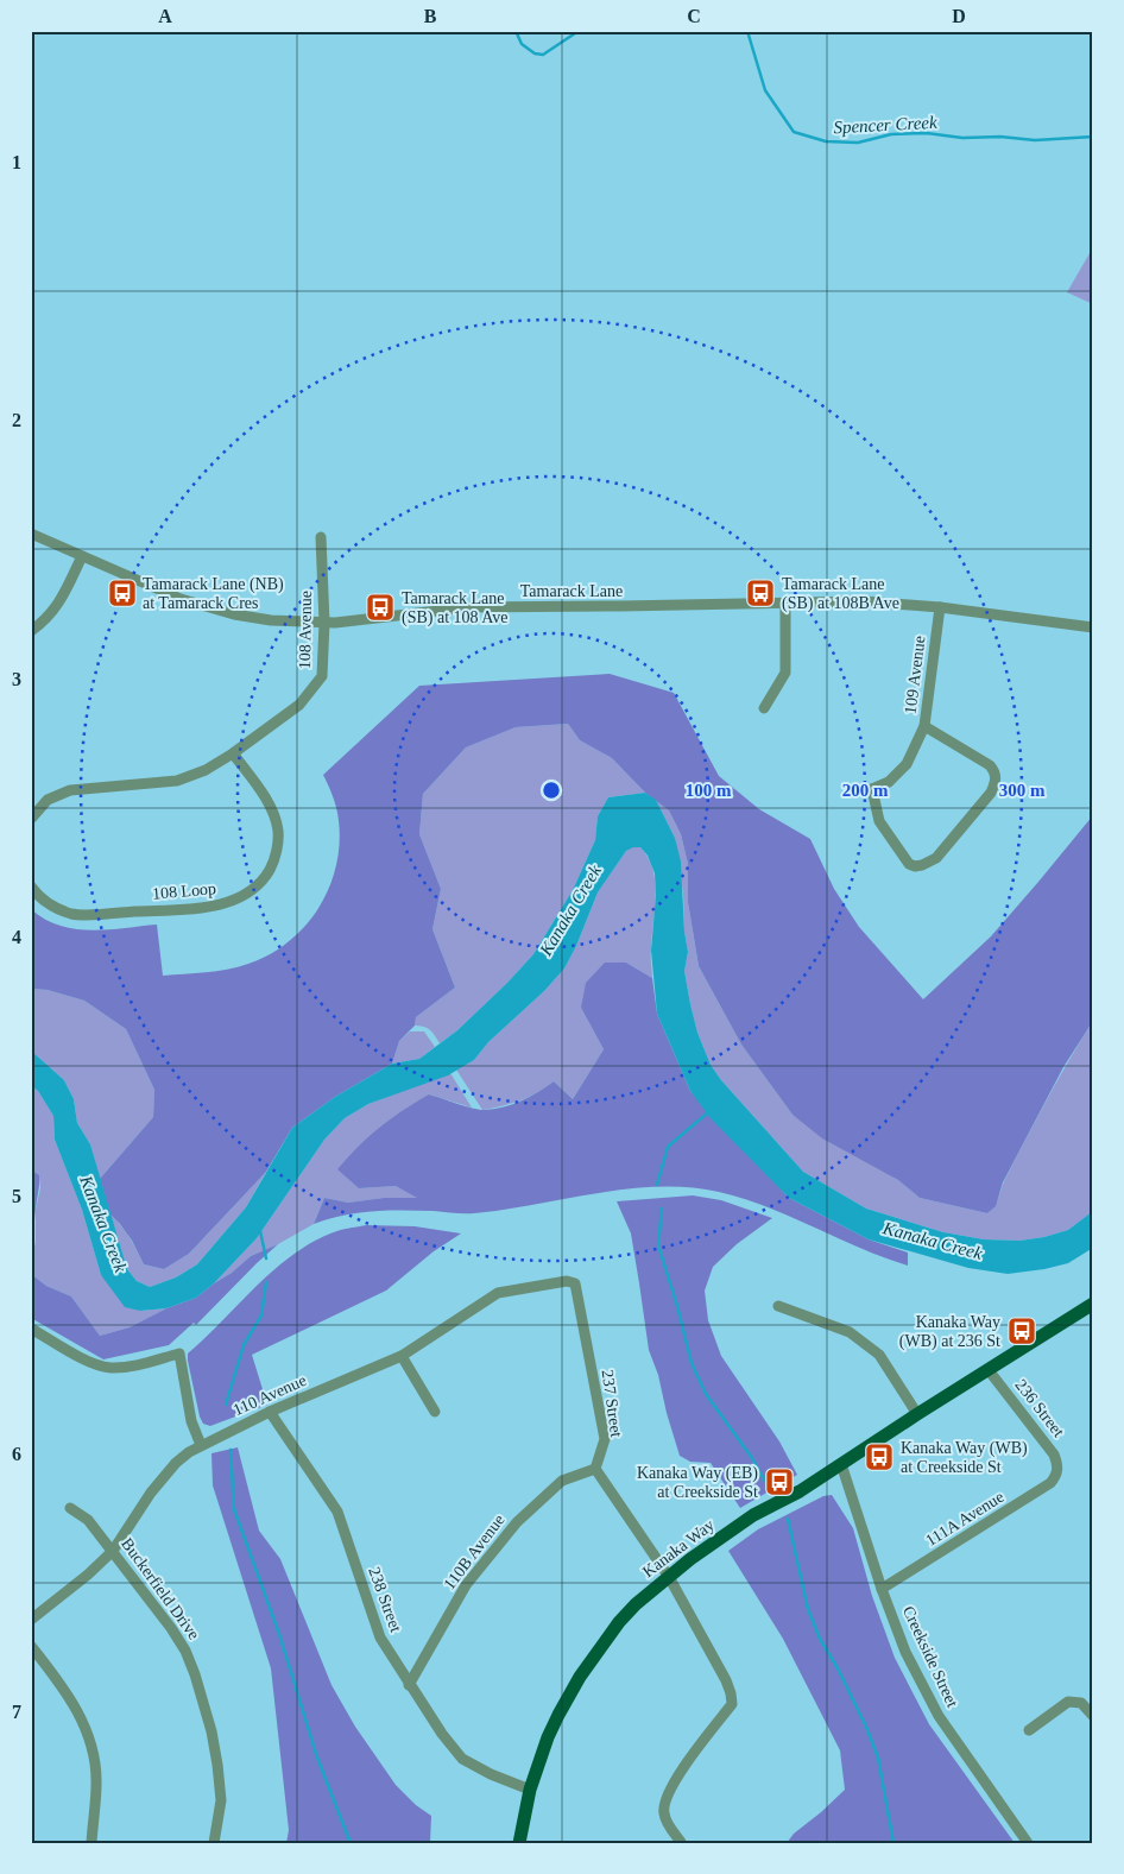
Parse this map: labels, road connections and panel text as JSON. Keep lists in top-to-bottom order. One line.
{"streets":{"main road":["Kanaka Way"],"street":["Tamarack Lane","108 Avenue","109 Avenue","108 Loop","110 Avenue","237 Street","236 Street","111A Avenue","110B Avenue","Buckerfield Drive","238 Street","Creekside Street"]},"crossings":[["Tamarack Lane","108 Avenue"],["Tamarack Lane","109 Avenue"],["108 Avenue","108 Loop"],["110 Avenue","237 Street"],["110 Avenue","Buckerfield Drive"],["110 Avenue","238 Street"],["237 Street","110B Avenue"],["236 Street","111A Avenue"],["236 Street","Kanaka Way"],["111A Avenue","Creekside Street"],["Kanaka Way","238 Street"],["Kanaka Way","Creekside Street"],["110B Avenue","238 Street"]],"water":["Spencer Creek","Kanaka Creek"],"places":{"bus stop":["Tamarack Lane (NB) at Tamarack Cres","Tamarack Lane (SB) at 108B Ave","Tamarack Lane (SB) at 108 Ave","Kanaka Way (WB) at 236 St","Kanaka Way (WB) at Creekside St","Kanaka Way (EB) at Creekside St"]},"grid":{"columns":["A","B","C","D"],"rows":["1","2","3","4","5","6","7"]},"rings":["100 m","200 m","300 m"]}
